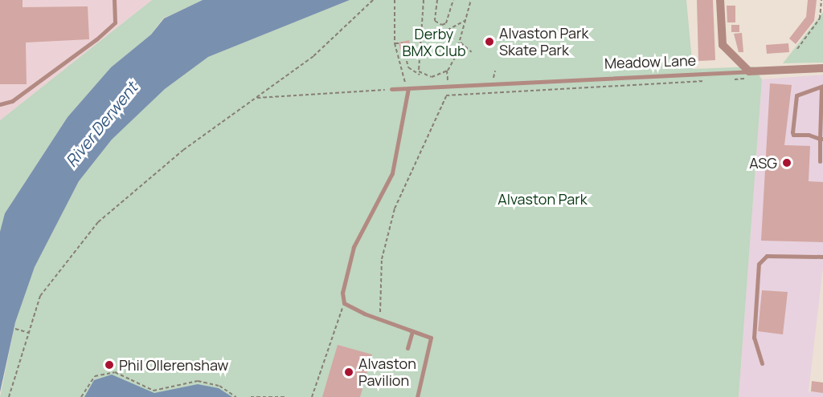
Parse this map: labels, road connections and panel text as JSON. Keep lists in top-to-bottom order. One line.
{"streets":{"street":["Meadow Lane"]},"water":["River Derwent"],"parks":["Derby BMX Club","Alvaston Park"],"places":["Alvaston Park Skate Park","ASG","Phil Ollerenshaw","Alvaston Pavilion"]}
